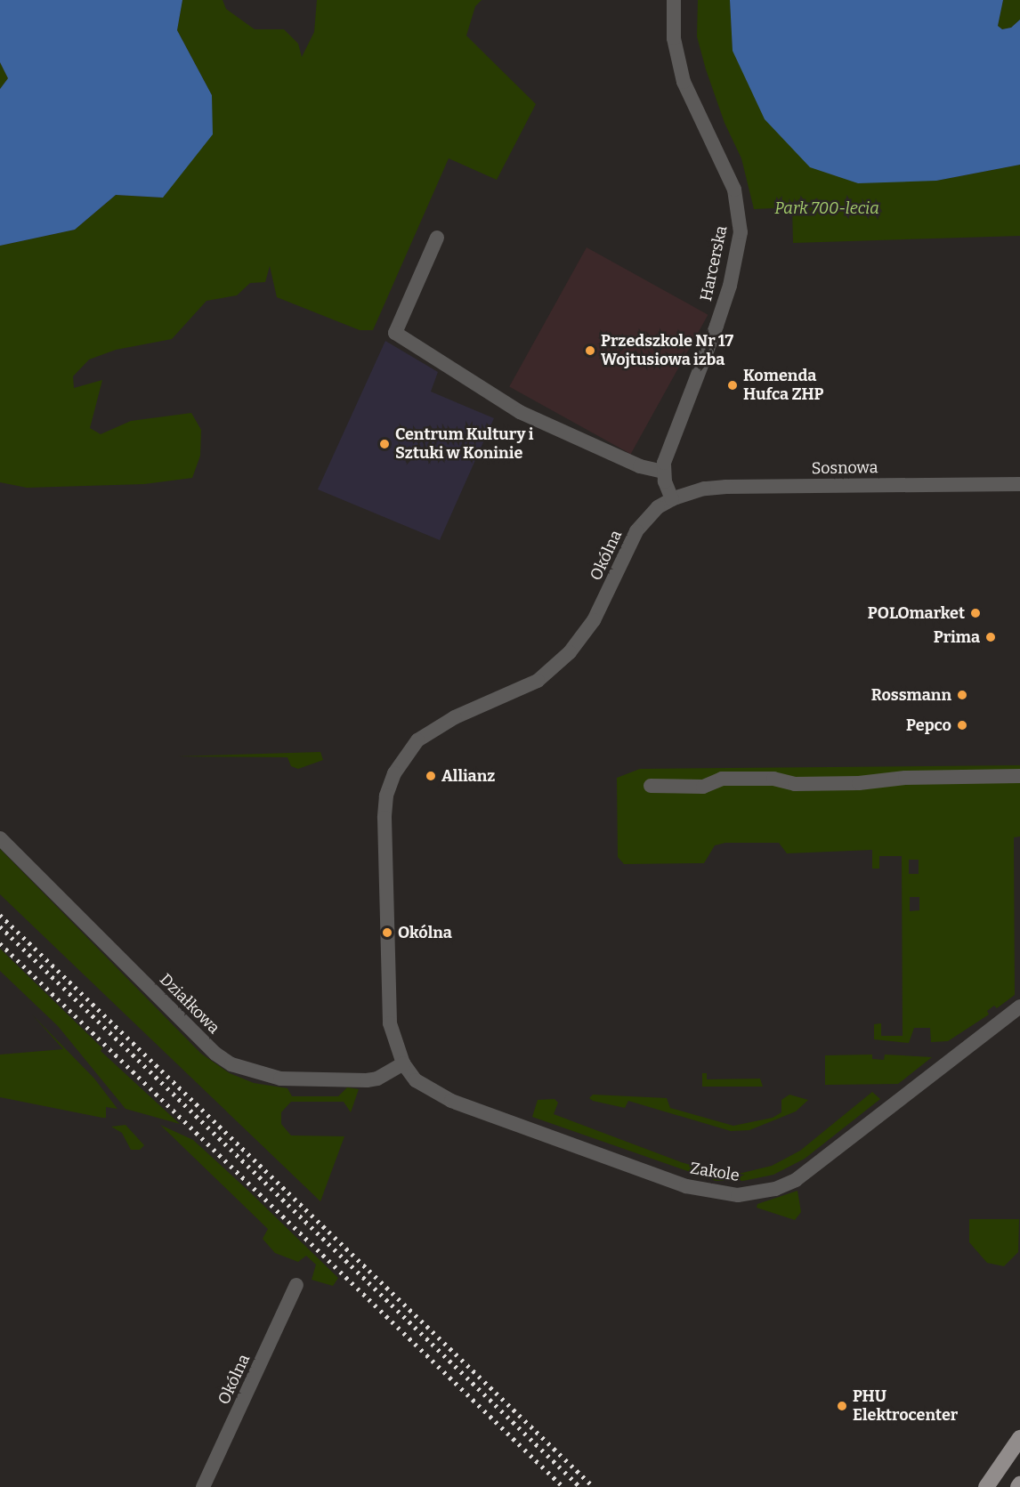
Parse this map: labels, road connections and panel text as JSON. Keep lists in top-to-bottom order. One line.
{"streets":{"street":["Harcerska","Sosnowa","Okólna","Działkowa","Zakole"]},"crossings":[["Sosnowa","Okólna"],["Okólna","Działkowa"],["Okólna","Zakole"],["Działkowa","Zakole"]],"parks":["Park 700-lecia"],"places":["Przedszkole Nr 17 Wojtusiowa izba","Komenda Hufca ZHP","Centrum Kultury i Sztuki w Koninie","POLOmarket","Prima","Rossmann","Pepco","Allianz","Okólna","PHU Elektrocenter"]}
